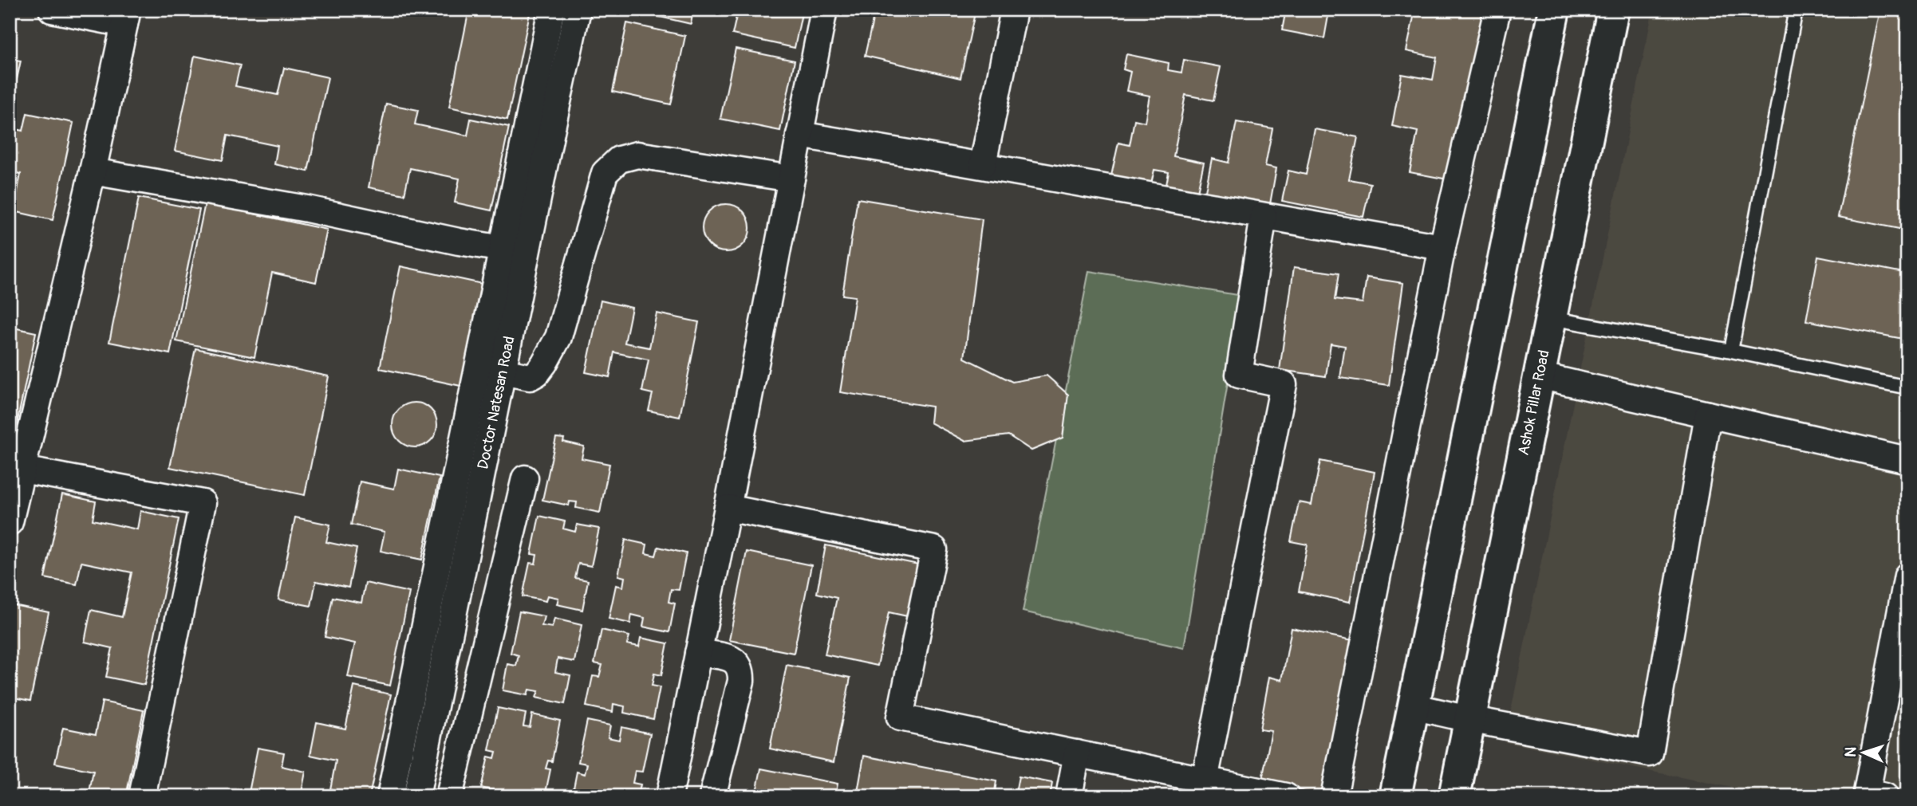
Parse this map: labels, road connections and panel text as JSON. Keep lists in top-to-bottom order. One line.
{"streets":{"main road":["Ashok Pillar Road"],"street":["Doctor Natesan Road"]},"north":"left"}
